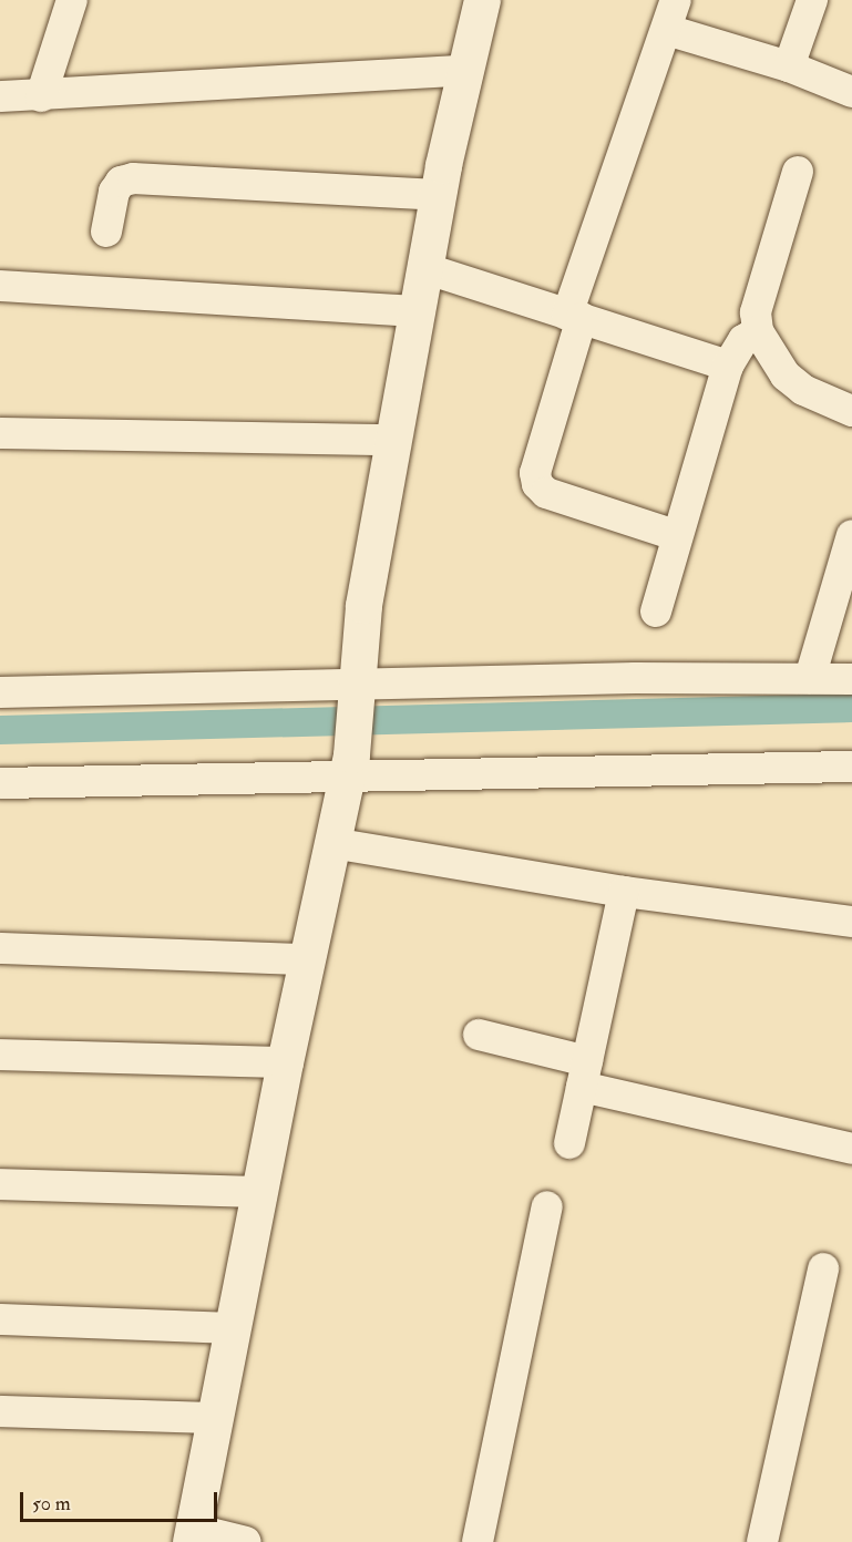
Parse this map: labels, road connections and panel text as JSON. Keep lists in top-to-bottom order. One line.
{"scale_bar":"50 m"}
